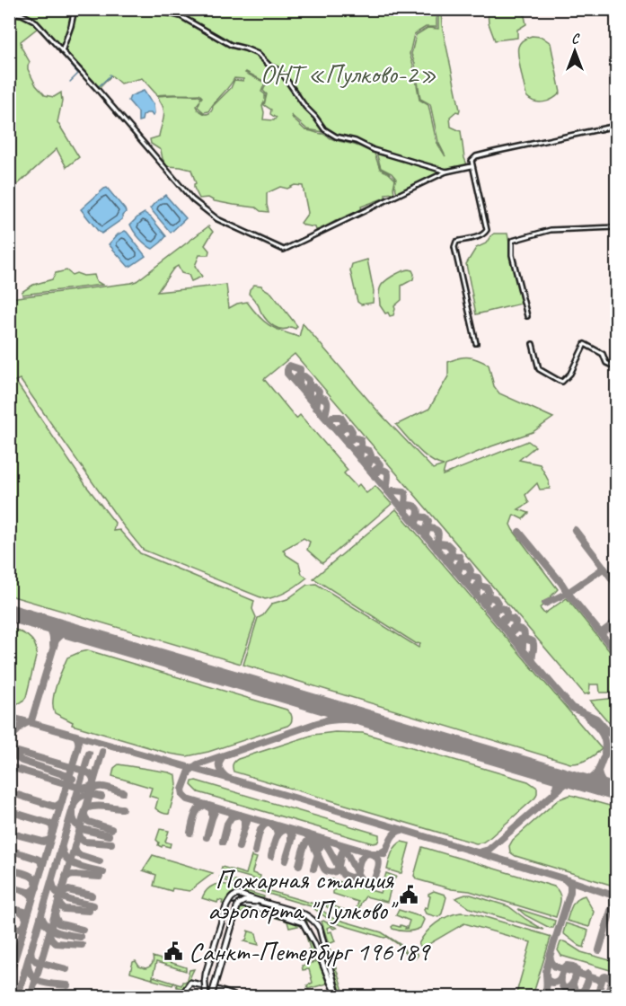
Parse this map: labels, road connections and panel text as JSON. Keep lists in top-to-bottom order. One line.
{"parks":["ОНТ «Пулково-2»"],"places":{"public building":["Пожарная станция аэропорта \"Пулково\"","Санкт-Петербург 196189"]},"north":"top"}
